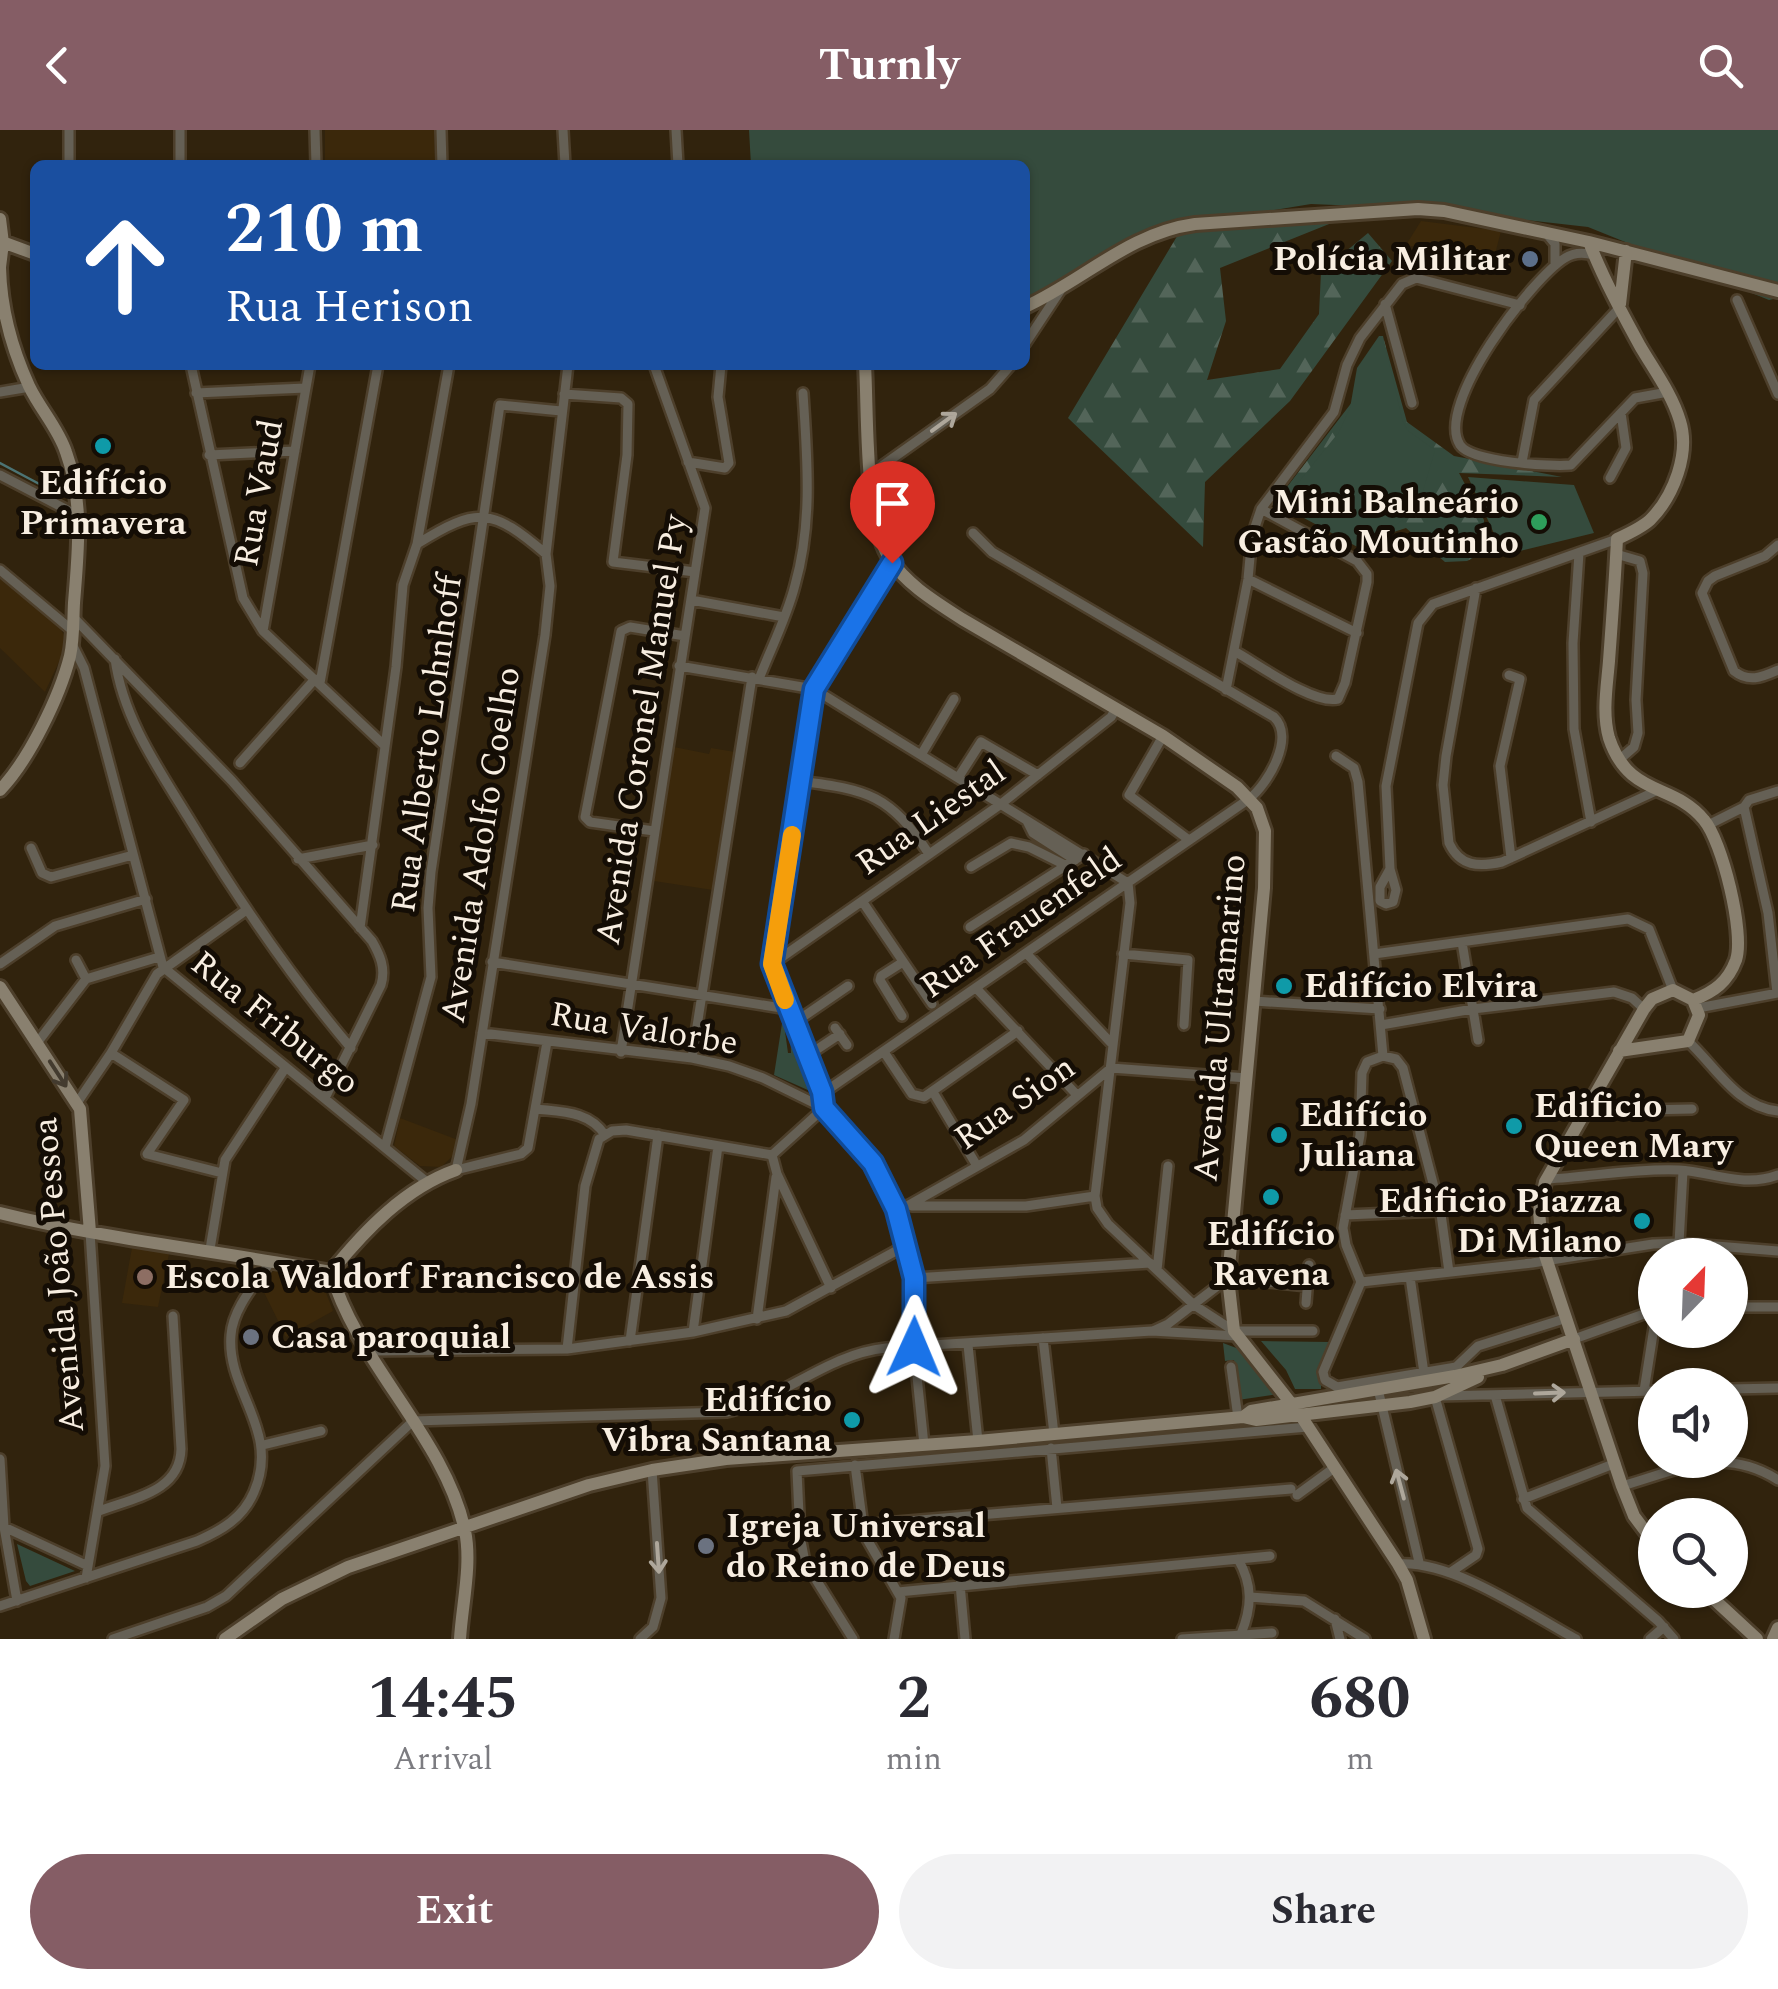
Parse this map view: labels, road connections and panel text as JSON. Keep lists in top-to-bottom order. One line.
{"streets":{"street":["Rua Vaud","Avenida Coronel Manuel Py","Rua Alberto Lohnhoff","Rua Liestal","Avenida Adolfo Coelho","Rua Frauenfeld","Avenida Ultramarino","Rua Friburgo","Rua Valorbe","Rua Sion","Avenida João Pessoa"]},"crossings":[["Avenida Coronel Manuel Py","Rua Valorbe"],["Rua Alberto Lohnhoff","Avenida Adolfo Coelho"],["Rua Alberto Lohnhoff","Rua Friburgo"],["Avenida Adolfo Coelho","Rua Valorbe"],["Rua Frauenfeld","Avenida Ultramarino"],["Rua Valorbe","Rua Sion"]],"places":["Polícia Militar","Edifício Primavera","Mini Balneário Gastão Moutinho","Edifício Elvira","Edificio Queen Mary","Edifício Juliana","Edifício Ravena","Edificio Piazza Di Milano","Escola Waldorf Francisco de Assis","Casa paroquial","Edifício Vibra Santana","Igreja Universal do Reino de Deus"],"north":"top right","page":{"header":"Turnly","turn":["210 m","Rua Herison"],"eta":["14:45","Arrival","2","min","680","m"],"buttons":["Exit","Share"]}}
